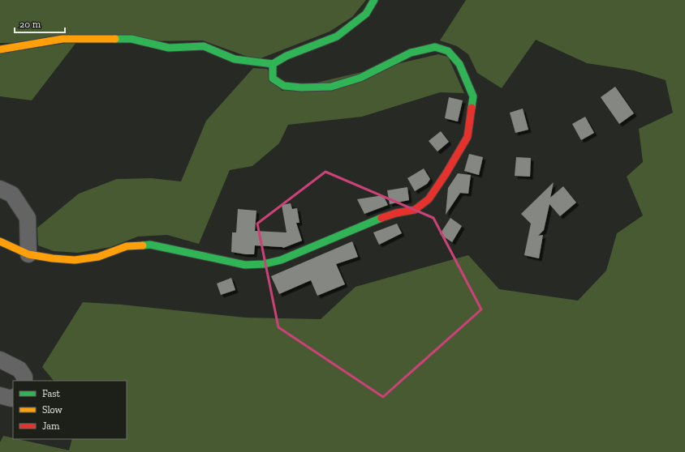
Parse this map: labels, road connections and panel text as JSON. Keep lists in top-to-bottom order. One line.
{"legend":["Fast","Slow","Jam"],"scale_bar":"20 m"}
